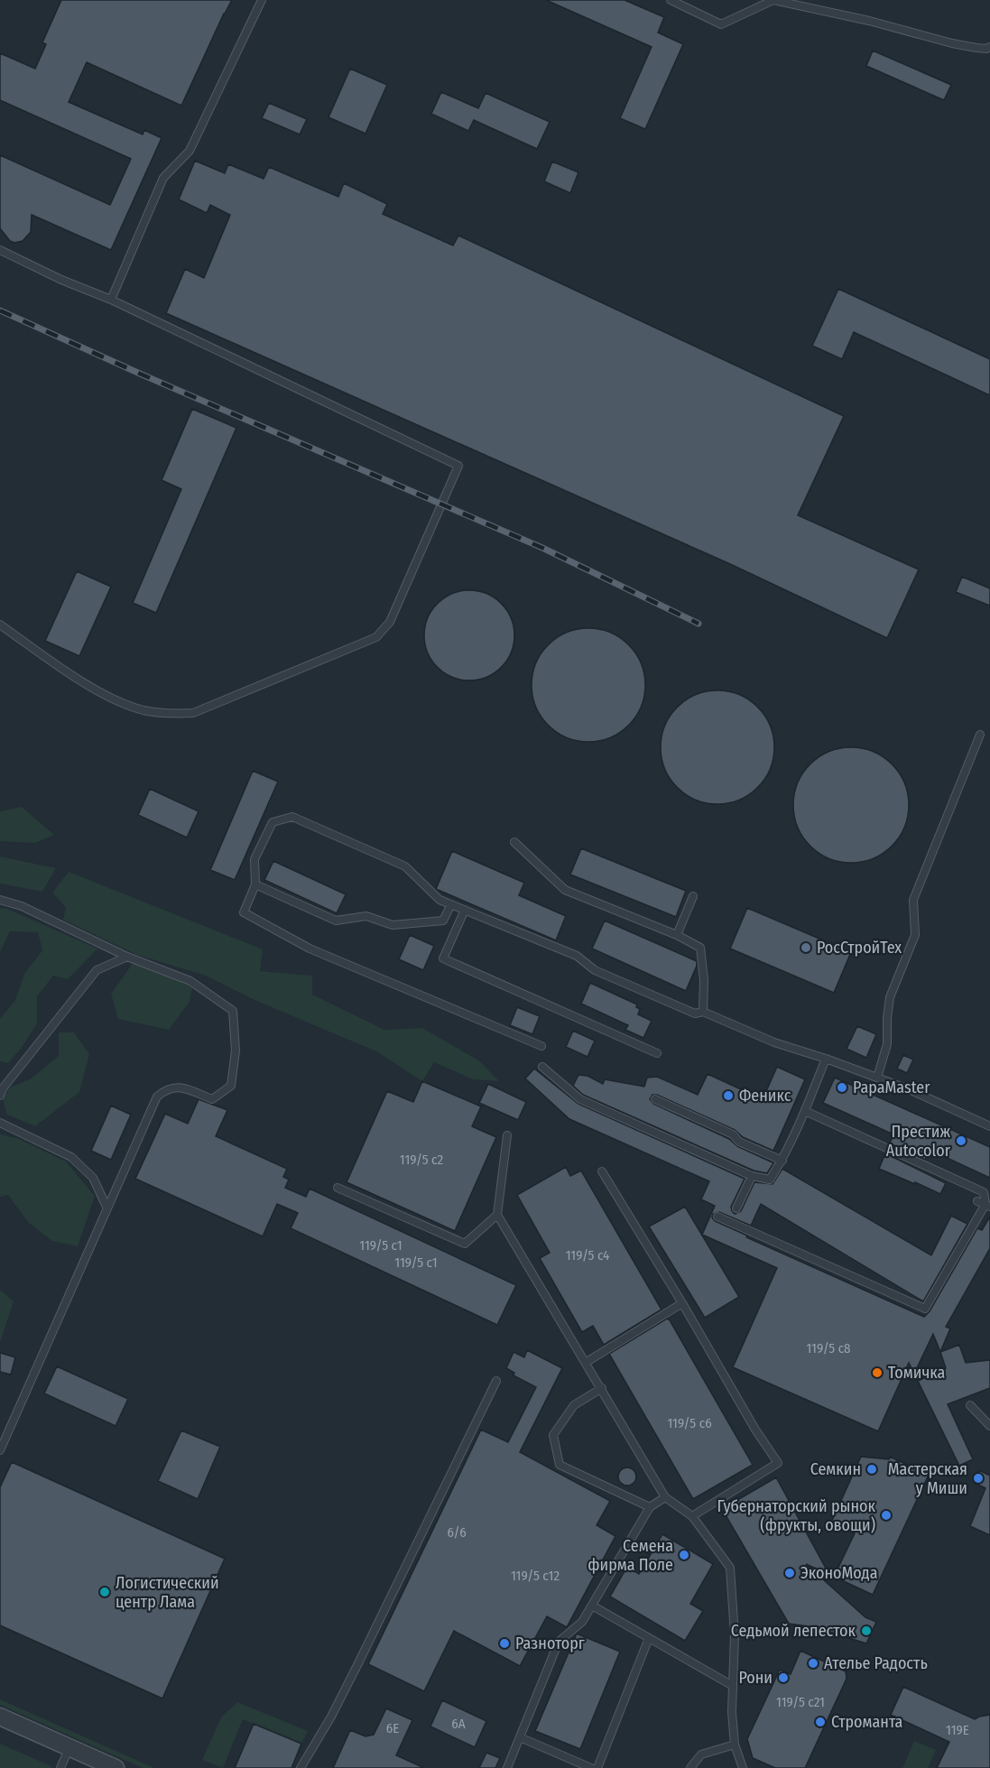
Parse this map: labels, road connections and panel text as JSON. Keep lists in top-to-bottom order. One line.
{"places":["РосСтройТех","PapaMaster","Феникс","Престиж Autocolor","Томичка","Семкин","Мастерская у Миши","Губернаторский рынок (фрукты, овощи)","Семена фирма Поле","ЭконоМода","Логистический центр Лама","Седьмой лепесток","Разноторг","Ателье Радость","Рони","Строманта"],"house_numbers":["119/5 с2","119/5 с1","119/5 с4","119/5 с1","119/5 с8","119/5 с6","6/6","119/5 с12","119/5 с21","6А","6Е","119Е"]}
